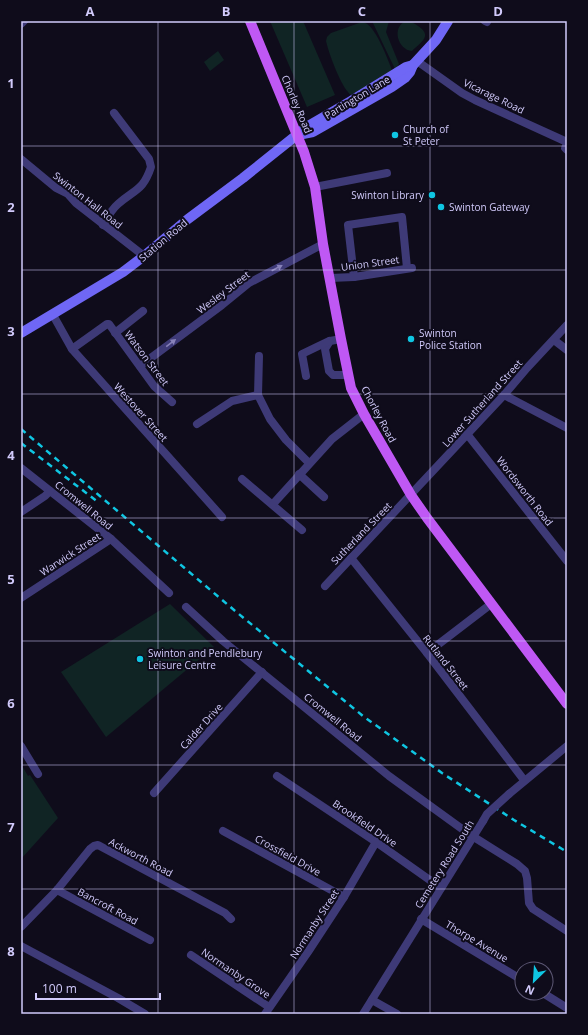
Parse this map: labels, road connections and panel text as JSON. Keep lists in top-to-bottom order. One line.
{"streets":{"main road":["Partington Lane","Chorley Road","Station Road"],"street":["Vicarage Road","Swinton Hall Road","Union Street","Wesley Street","Watson Street","Lower Sutherland Street","Westover Street","Wordsworth Road","Cromwell Road","Sutherland Street","Warwick Street","Rutland Street","Calder Drive","Brookfield Drive","Crossfield Drive","Ackworth Road","Cemetery Road South","Bancroft Road","Normanby Street","Thorpe Avenue","Normanby Grove"]},"crossings":[["Vicarage Road","Partington Lane"],["Partington Lane","Chorley Road"],["Partington Lane","Station Road"],["Chorley Road","Station Road"],["Chorley Road","Union Street"],["Chorley Road","Wesley Street"],["Chorley Road","Lower Sutherland Street"],["Chorley Road","Sutherland Street"],["Swinton Hall Road","Station Road"],["Station Road","Westover Street"],["Wesley Street","Watson Street"],["Watson Street","Westover Street"],["Lower Sutherland Street","Wordsworth Road"],["Lower Sutherland Street","Sutherland Street"],["Cromwell Road","Warwick Street"],["Cromwell Road","Calder Drive"],["Cromwell Road","Cemetery Road South"],["Sutherland Street","Rutland Street"],["Rutland Street","Cemetery Road South"],["Brookfield Drive","Cemetery Road South"],["Brookfield Drive","Normanby Street"],["Crossfield Drive","Normanby Street"],["Ackworth Road","Bancroft Road"],["Cemetery Road South","Thorpe Avenue"],["Normanby Street","Normanby Grove"]],"one_way":["Wesley Street"],"places":["Church of St Peter","Swinton Library","Swinton Gateway","Swinton Police Station","Swinton and Pendlebury Leisure Centre"],"scale_bar":"100 m","north":"bottom left","grid":{"columns":["A","B","C","D"],"rows":["1","2","3","4","5","6","7","8"]}}
